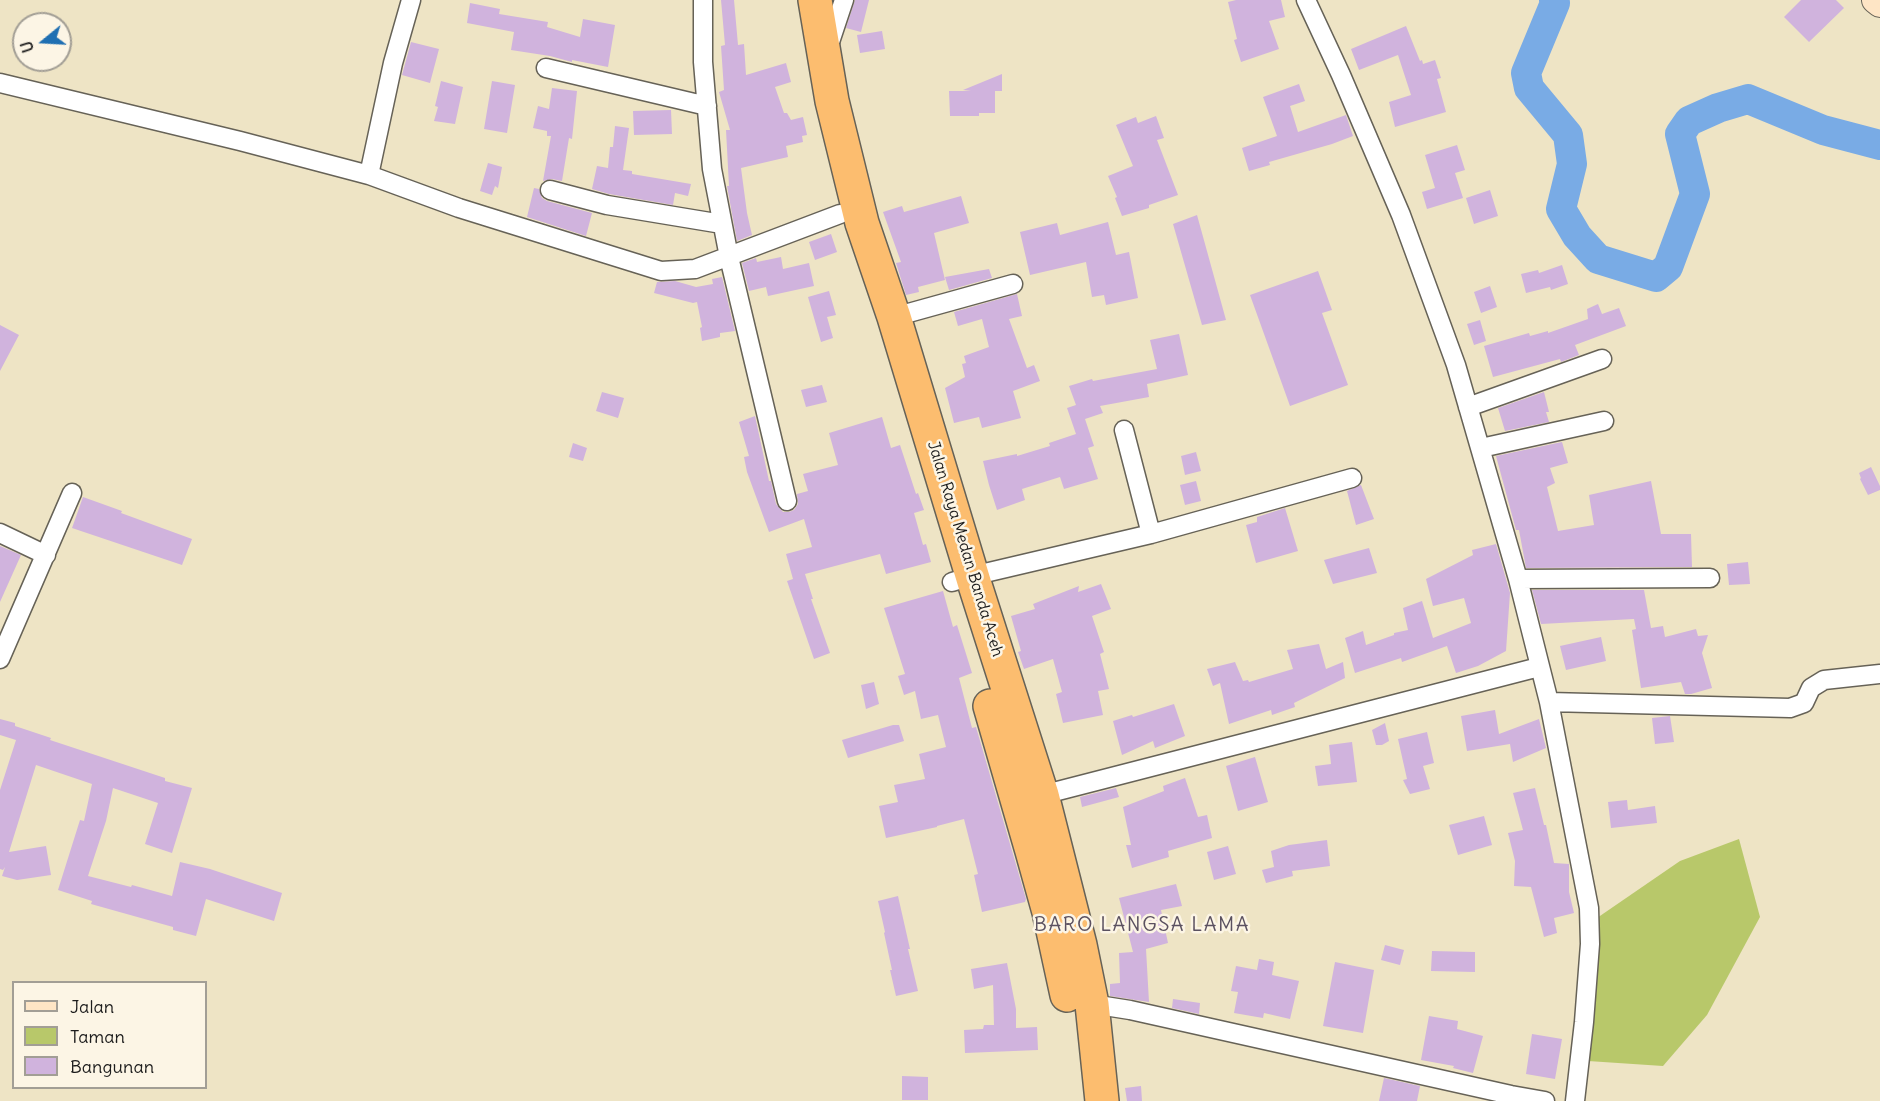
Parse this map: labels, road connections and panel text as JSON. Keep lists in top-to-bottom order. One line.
{"streets":{"highway":["Jalan Raya Medan Banda Aceh"]},"districts":["BARO LANGSA LAMA"],"legend":["Jalan","Taman","Bangunan"],"north":"left"}
